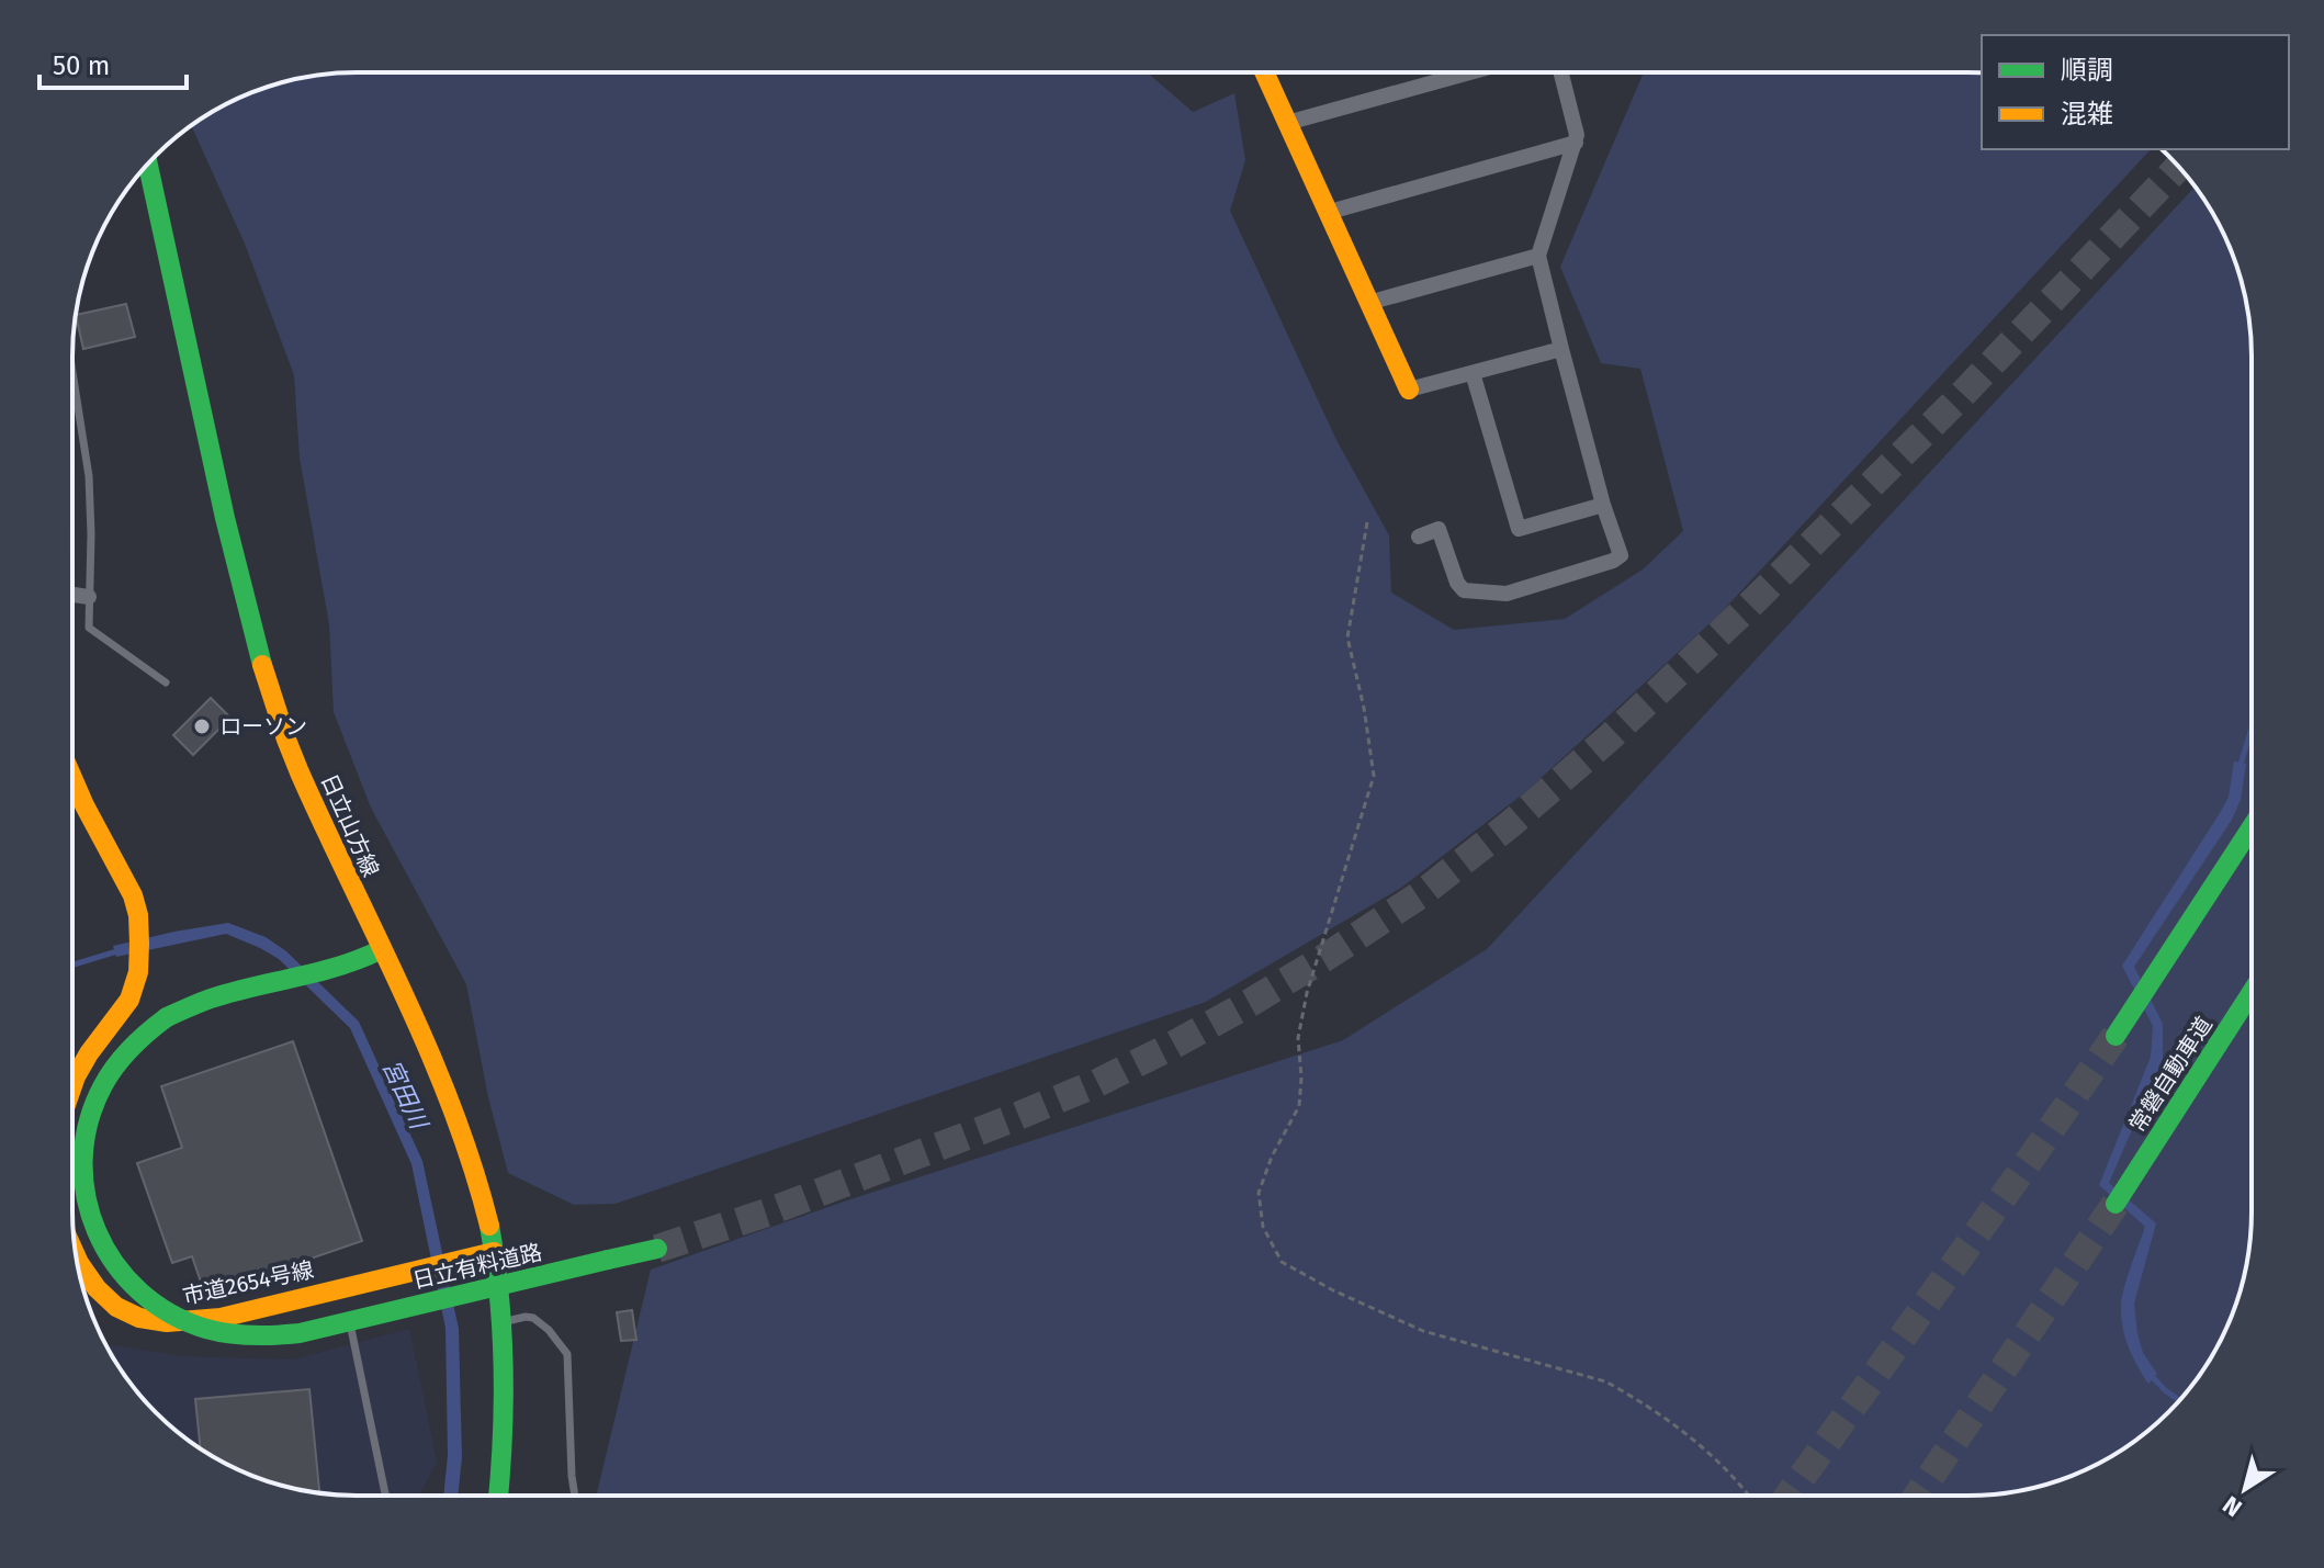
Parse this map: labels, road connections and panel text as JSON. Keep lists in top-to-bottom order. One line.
{"streets":{"main road":["日立山方線","常磐自動車道","日立有料道路","市道2654号線"]},"crossings":[["日立山方線","日立有料道路"],["日立山方線","市道2654号線"]],"water":["宮田川"],"places":["ローソン"],"legend":["順調","混雑"],"scale_bar":"50 m","north":"bottom left"}
